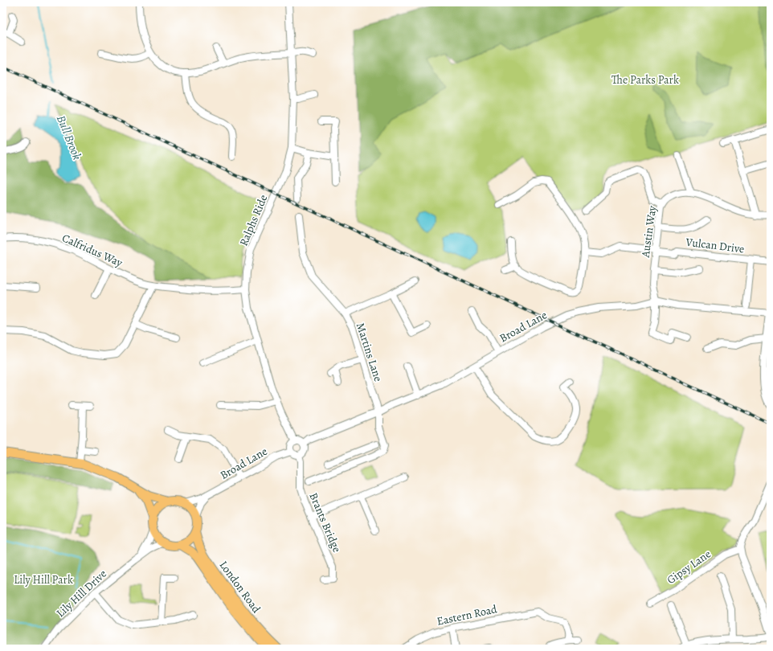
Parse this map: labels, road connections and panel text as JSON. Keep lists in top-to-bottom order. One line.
{"streets":{"main road":["London Road"],"street":["Ralphs Ride","Austin Way","Vulcan Drive","Calfridus Way","Broad Lane","Martins Lane","Brants Bridge","Gipsy Lane","Lily Hill Drive","Eastern Road"]},"crossings":[["Ralphs Ride","Calfridus Way"],["Ralphs Ride","Broad Lane"],["Ralphs Ride","Brants Bridge"],["Austin Way","Vulcan Drive"],["Austin Way","Broad Lane"],["Broad Lane","Martins Lane"],["Broad Lane","Brants Bridge"],["Broad Lane","London Road"],["Broad Lane","Lily Hill Drive"],["London Road","Lily Hill Drive"]],"water":["Bull Brook"],"parks":["The Parks Park","Lily Hill Park"]}
